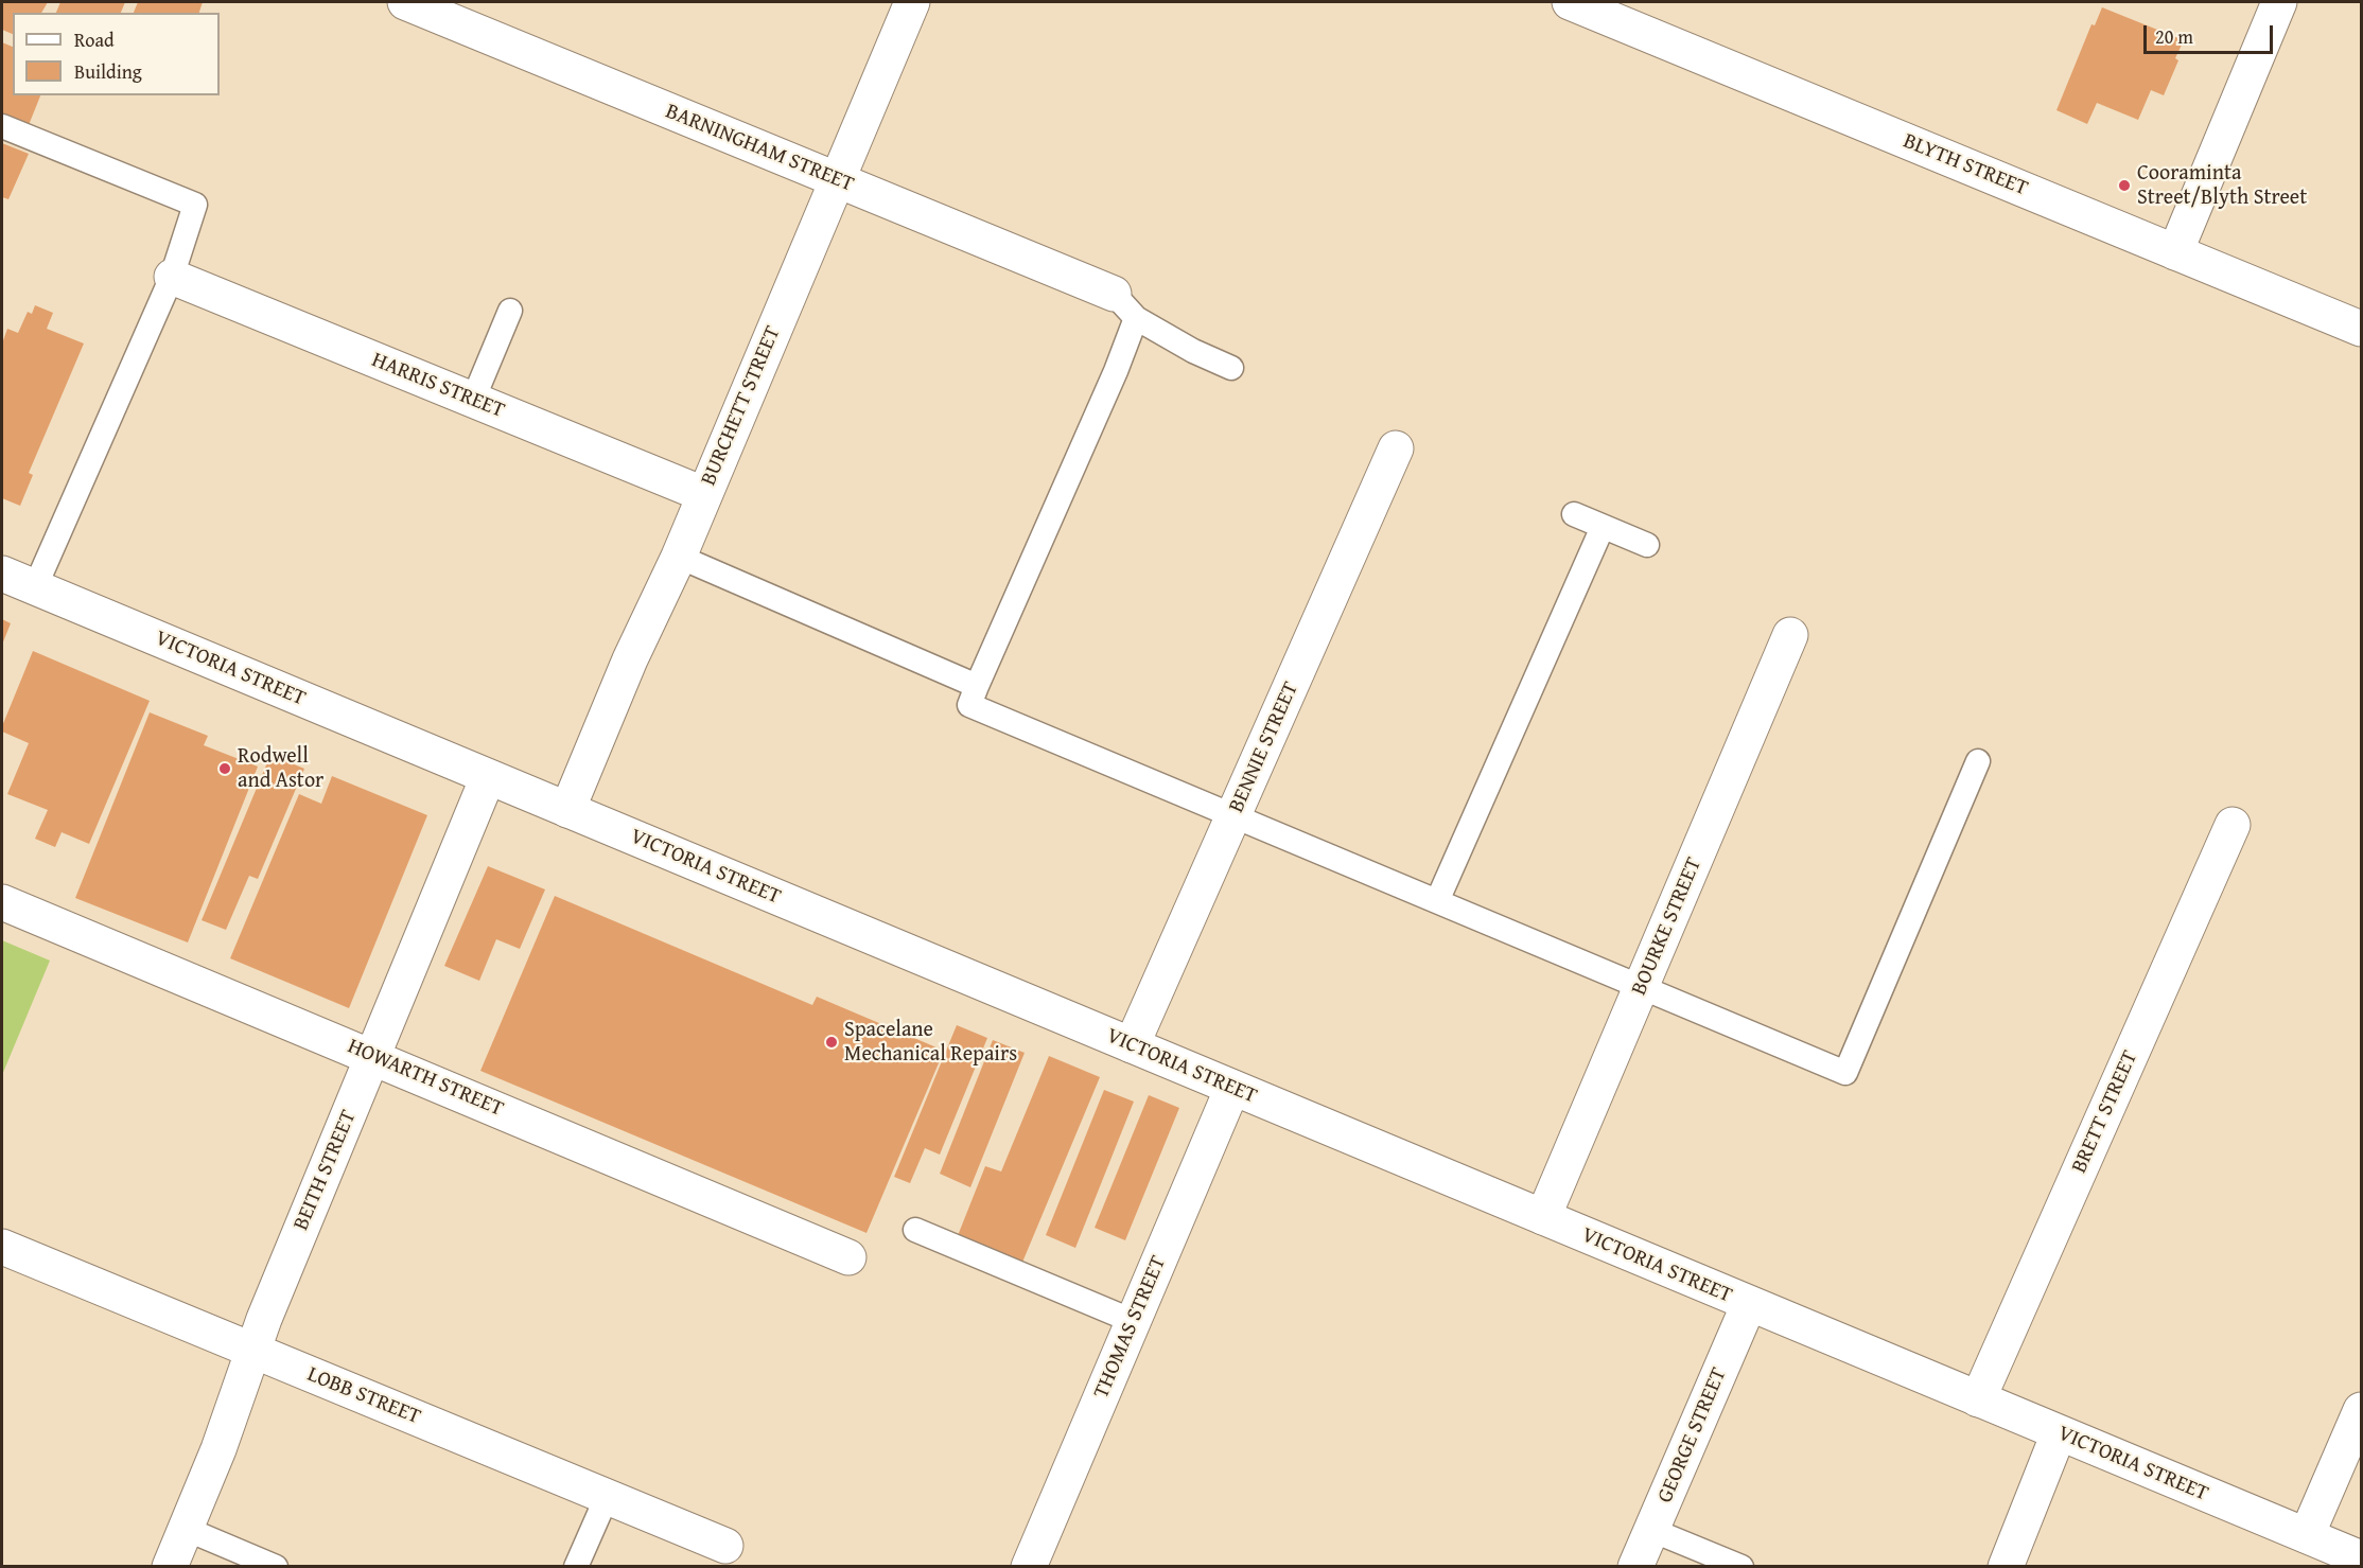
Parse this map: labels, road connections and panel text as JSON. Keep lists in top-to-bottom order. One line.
{"streets":{"street":["BARNINGHAM STREET","BLYTH STREET","HARRIS STREET","BURCHETT STREET","VICTORIA STREET","BENNIE STREET","BOURKE STREET","HOWARTH STREET","BRETT STREET","BEITH STREET","THOMAS STREET","LOBB STREET","GEORGE STREET"]},"crossings":[["BARNINGHAM STREET","BURCHETT STREET"],["HARRIS STREET","BURCHETT STREET"],["BURCHETT STREET","VICTORIA STREET"],["VICTORIA STREET","BENNIE STREET"],["VICTORIA STREET","BOURKE STREET"],["VICTORIA STREET","BRETT STREET"],["VICTORIA STREET","BEITH STREET"],["VICTORIA STREET","THOMAS STREET"],["VICTORIA STREET","GEORGE STREET"],["HOWARTH STREET","BEITH STREET"],["BEITH STREET","LOBB STREET"]],"places":["Cooraminta Street/Blyth Street","Rodwell and Astor","Spacelane Mechanical Repairs"],"legend":["Road","Building"],"scale_bar":"20 m"}
